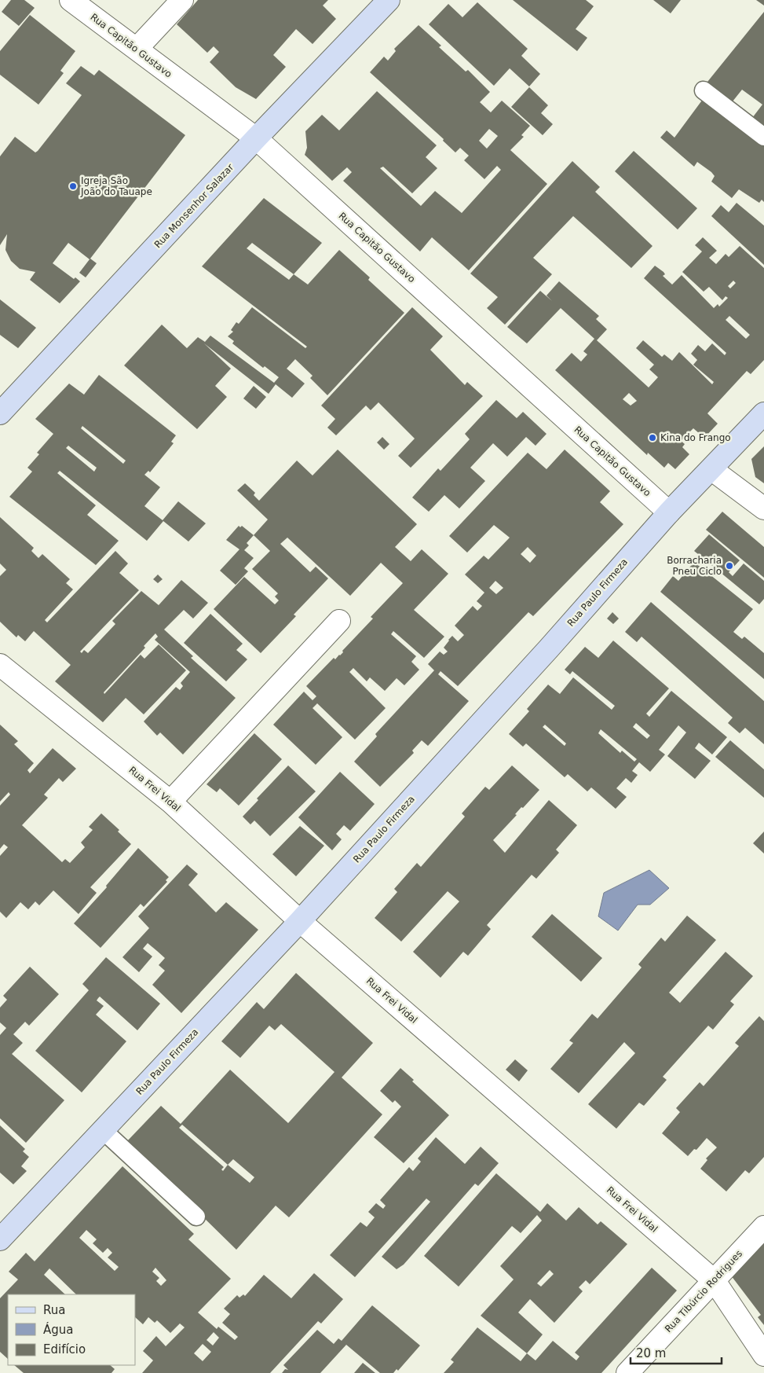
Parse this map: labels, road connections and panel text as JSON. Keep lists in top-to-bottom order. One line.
{"streets":{"street":["Rua Capitão Gustavo","Rua Monsenhor Salazar","Rua Paulo Firmeza","Rua Frei Vidal","Rua Tibúrcio Rodrigues"]},"crossings":[["Rua Capitão Gustavo","Rua Monsenhor Salazar"],["Rua Capitão Gustavo","Rua Paulo Firmeza"],["Rua Paulo Firmeza","Rua Frei Vidal"],["Rua Frei Vidal","Rua Tibúrcio Rodrigues"]],"places":["Igreja São João do Tauape","Kina do Frango","Borracharia Pneu Ciclo"],"legend":["Rua","Água","Edifício"],"scale_bar":"20 m"}
